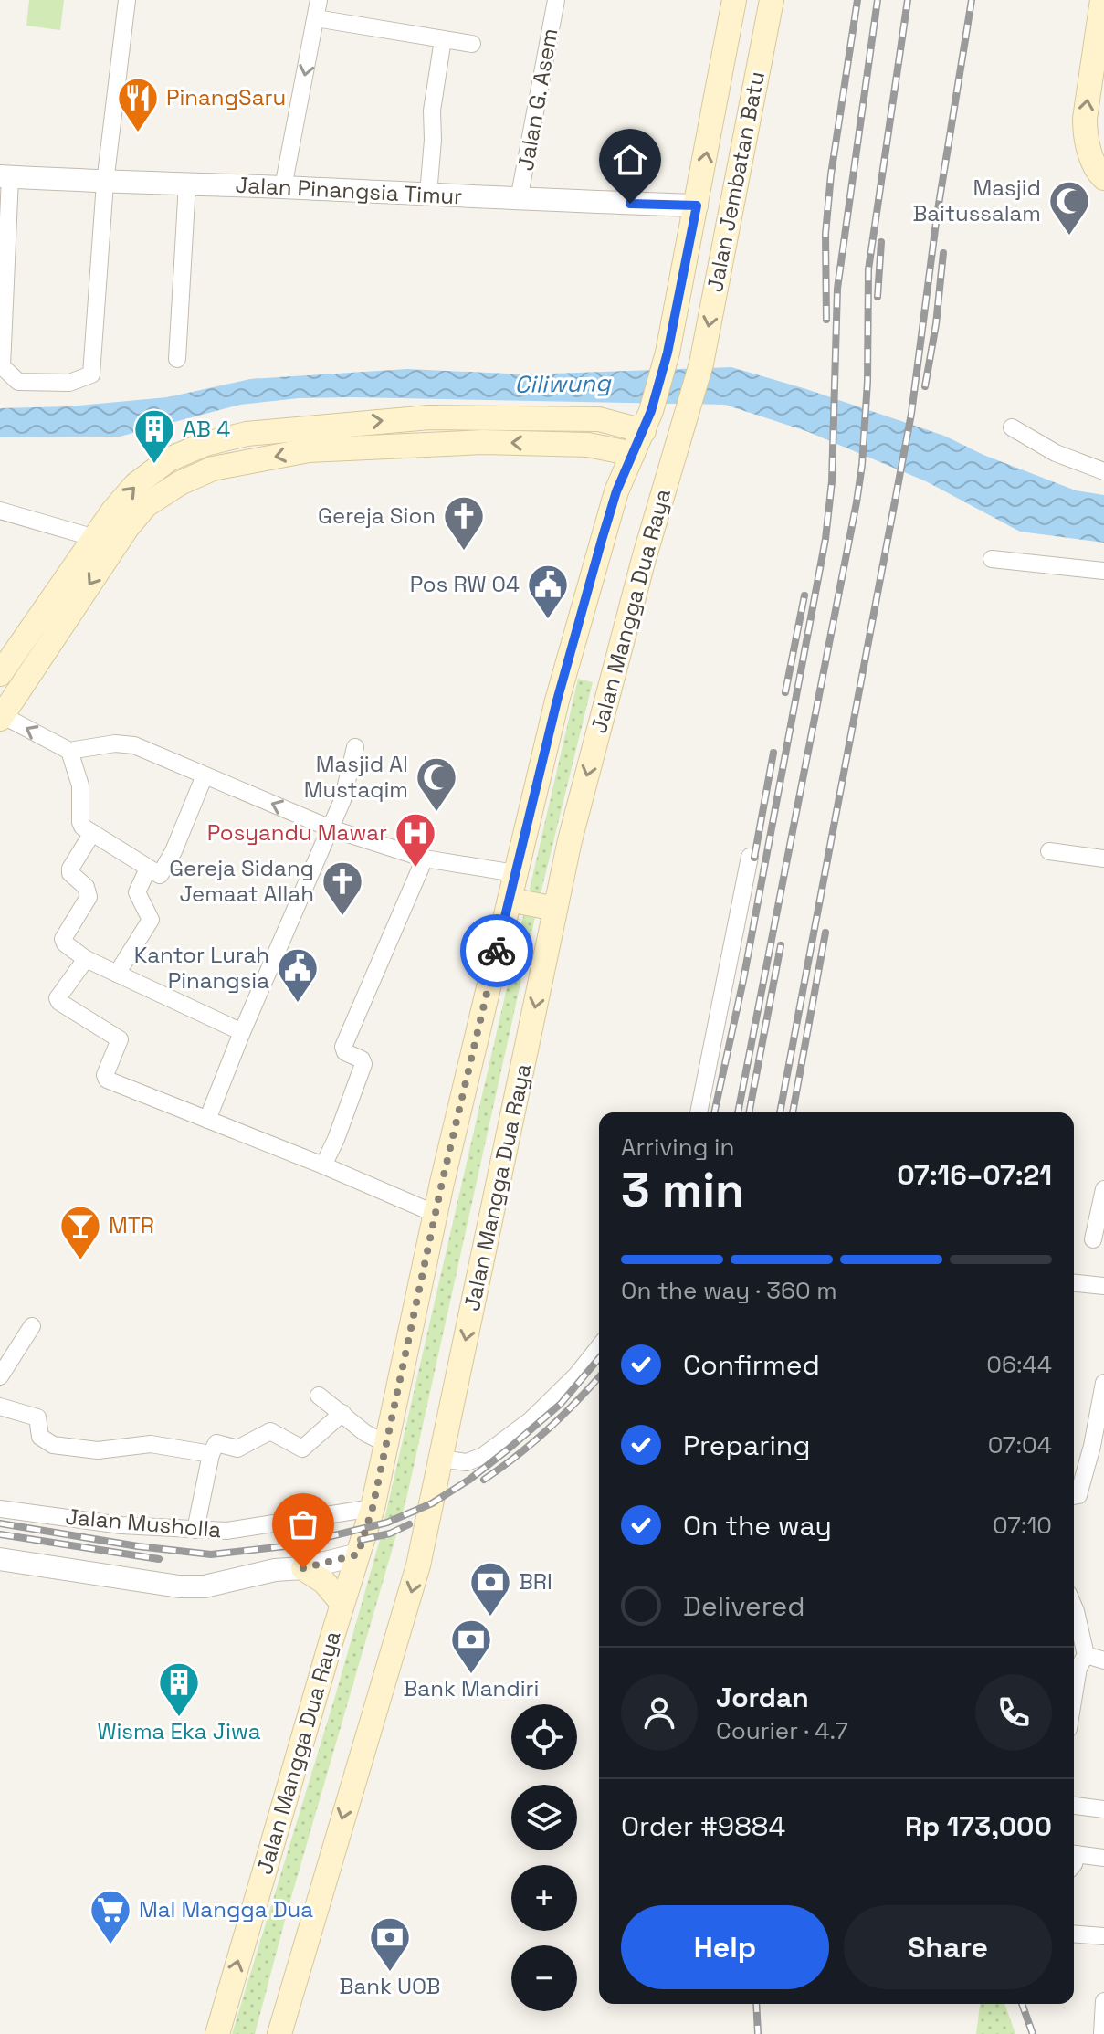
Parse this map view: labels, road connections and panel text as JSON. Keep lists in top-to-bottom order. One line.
{"streets":{"main road":["Jalan Jembatan Batu","Jalan Mangga Dua Raya"],"street":["Jalan G. Asem","Jalan Pinangsia Timur","Jalan Musholla"]},"crossings":[["Jalan G. Asem","Jalan Pinangsia Timur"],["Jalan Jembatan Batu","Jalan Pinangsia Timur"],["Jalan Jembatan Batu","Jalan Mangga Dua Raya"],["Jalan Mangga Dua Raya","Jalan Musholla"]],"water":["Ciliwung"],"places":{"restaurant":["PinangSaru"],"mosque":["Masjid Baitussalam","Masjid Al Mustaqim"],"building":["AB 4","Wisma Eka Jiwa"],"church":["Gereja Sion","Gereja Sidang Jemaat Allah"],"public building":["Pos RW 04","Kantor Lurah Pinangsia"],"hospital":["Posyandu Mawar"],"bar":["MTR"],"bank":["BRI","Bank Mandiri","Bank UOB"],"supermarket":["Mal Mangga Dua"]},"page":{"heading":["3 min","Arriving in","07:16–07:21"],"panel":["Jordan","Courier · 4.7","Order #9884","Rp 173,000"],"bar":"On the way · 360 m","list":[["Confirmed","06:44"],["Preparing","07:04"],["On the way","07:10"],"Delivered"],"map_buttons":["+","−"],"buttons":["Help","Share"]}}
